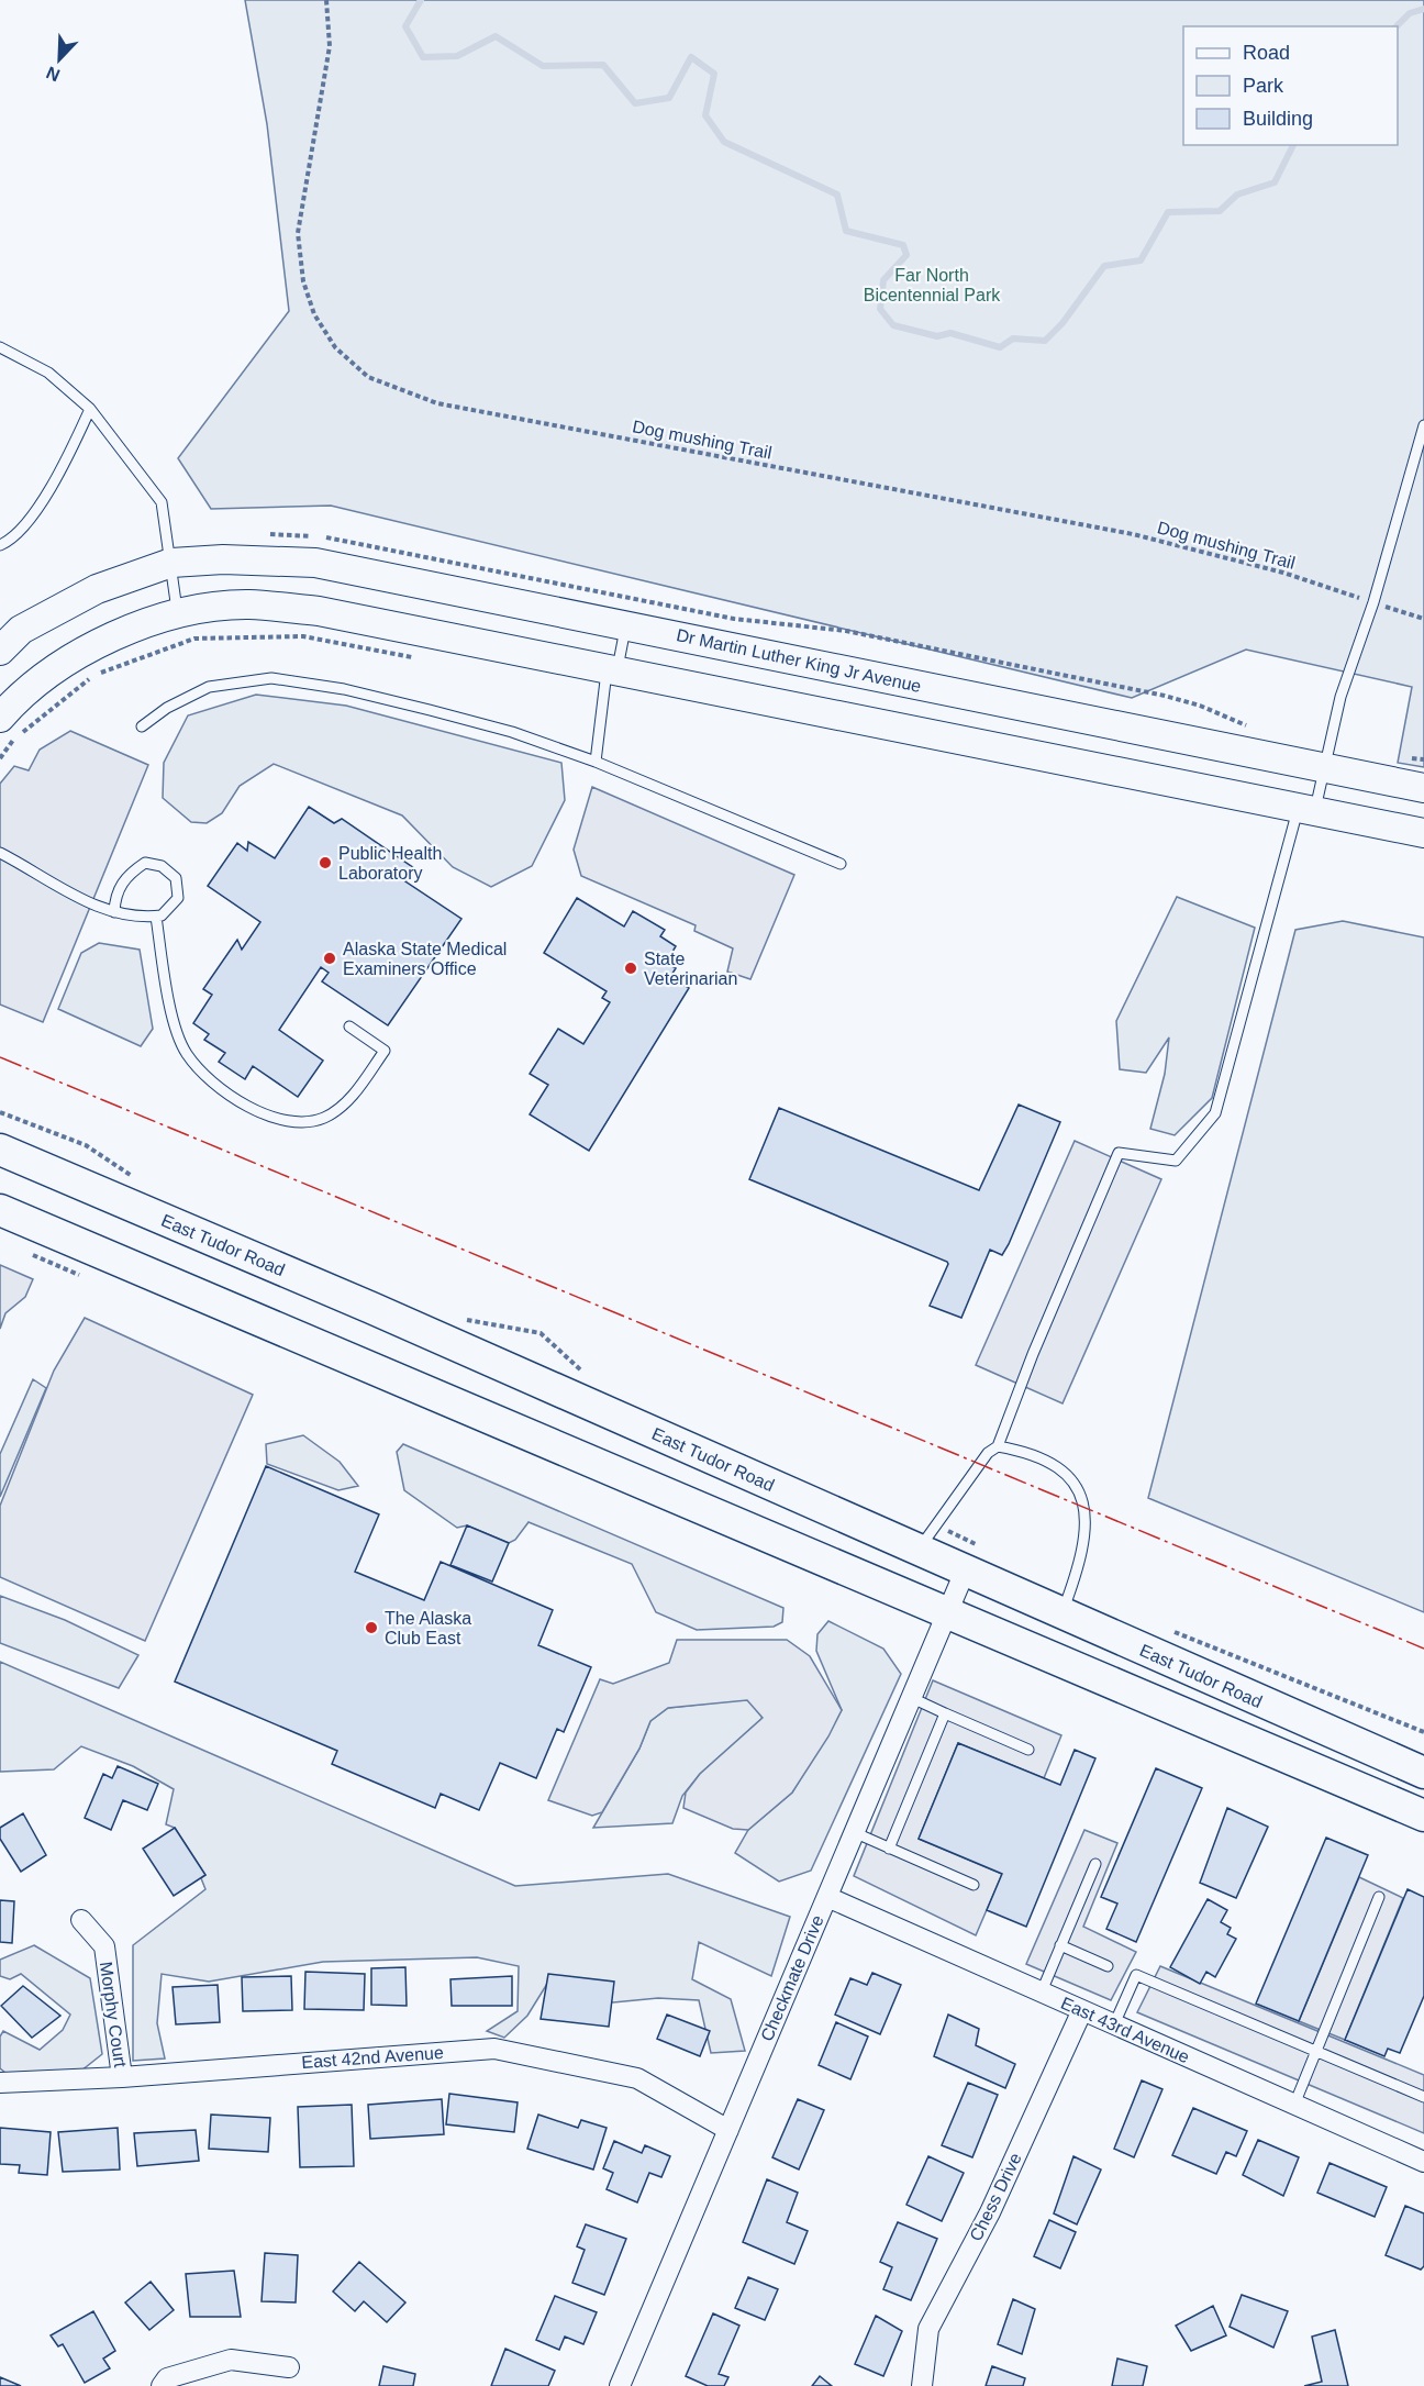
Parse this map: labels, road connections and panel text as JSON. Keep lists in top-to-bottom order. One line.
{"streets":{"main road":["East Tudor Road"],"street":["Dr Martin Luther King Jr Avenue","Checkmate Drive","Morphy Court","East 43rd Avenue","East 42nd Avenue","Chess Drive"],"path":["Dog mushing Trail"]},"crossings":[["East Tudor Road","Checkmate Drive"],["Checkmate Drive","East 43rd Avenue"],["Checkmate Drive","East 42nd Avenue"],["Morphy Court","East 42nd Avenue"],["East 43rd Avenue","Chess Drive"]],"parks":["Far North Bicentennial Park"],"places":["Public Health Laboratory","Alaska State Medical Examiners Office","State Veterinarian","The Alaska Club East"],"legend":["Road","Park","Building"],"north":"bottom left"}
